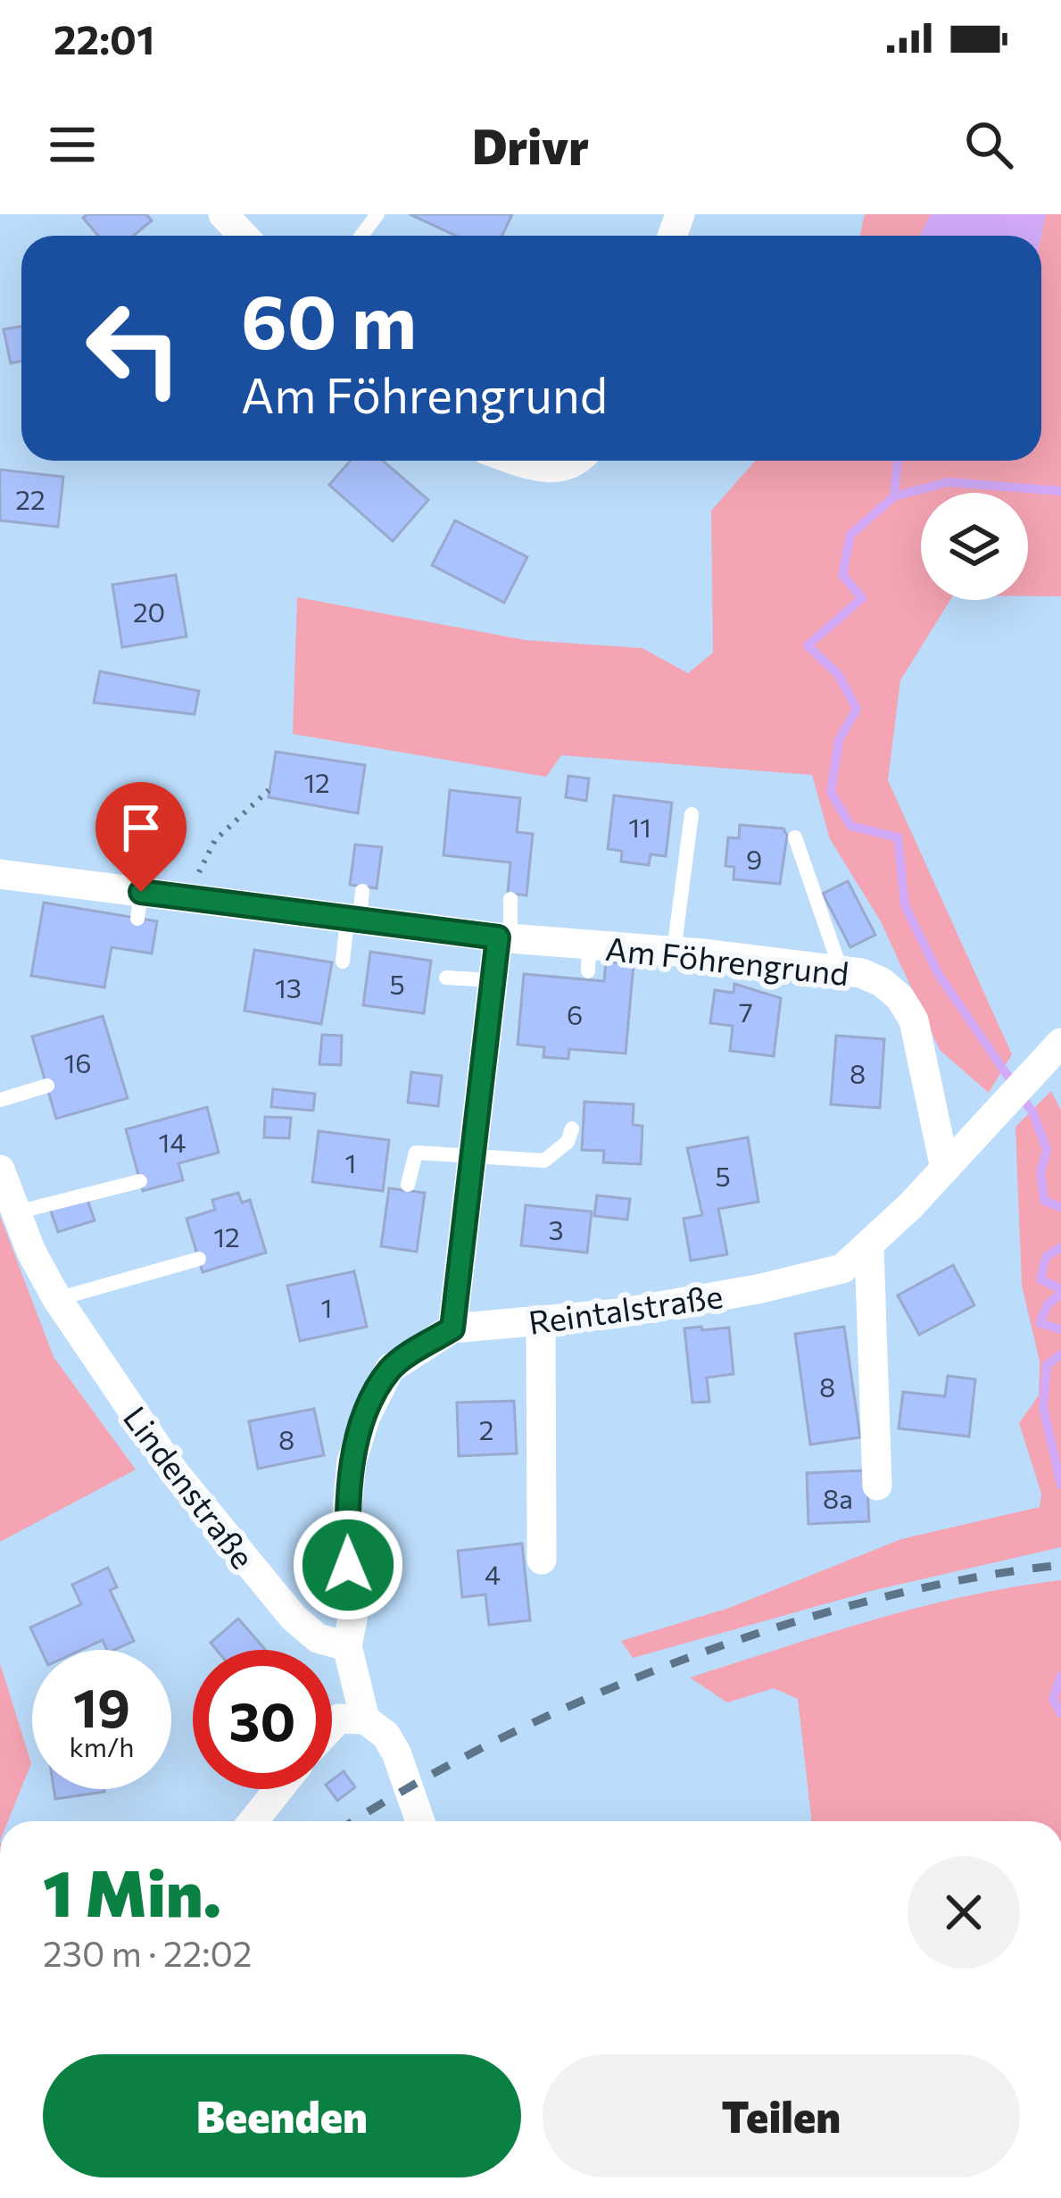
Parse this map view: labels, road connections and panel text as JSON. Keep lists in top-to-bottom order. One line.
{"streets":{"street":["Am Föhrengrund","Reintalstraße","Lindenstraße"]},"crossings":[["Am Föhrengrund","Reintalstraße"],["Reintalstraße","Lindenstraße"]],"house_numbers":["22","20","12","11","9","5","13","7","6","16","8","14","1","5","3","12","1","8","2","8","8a","4"],"page":{"status":"22:01","header":"Drivr","turn":["60 m","Am Föhrengrund"],"speed":"19 km/h","limit":"30","heading":["1 Min.","230 m · 22:02"],"buttons":["Beenden","Teilen"]}}
